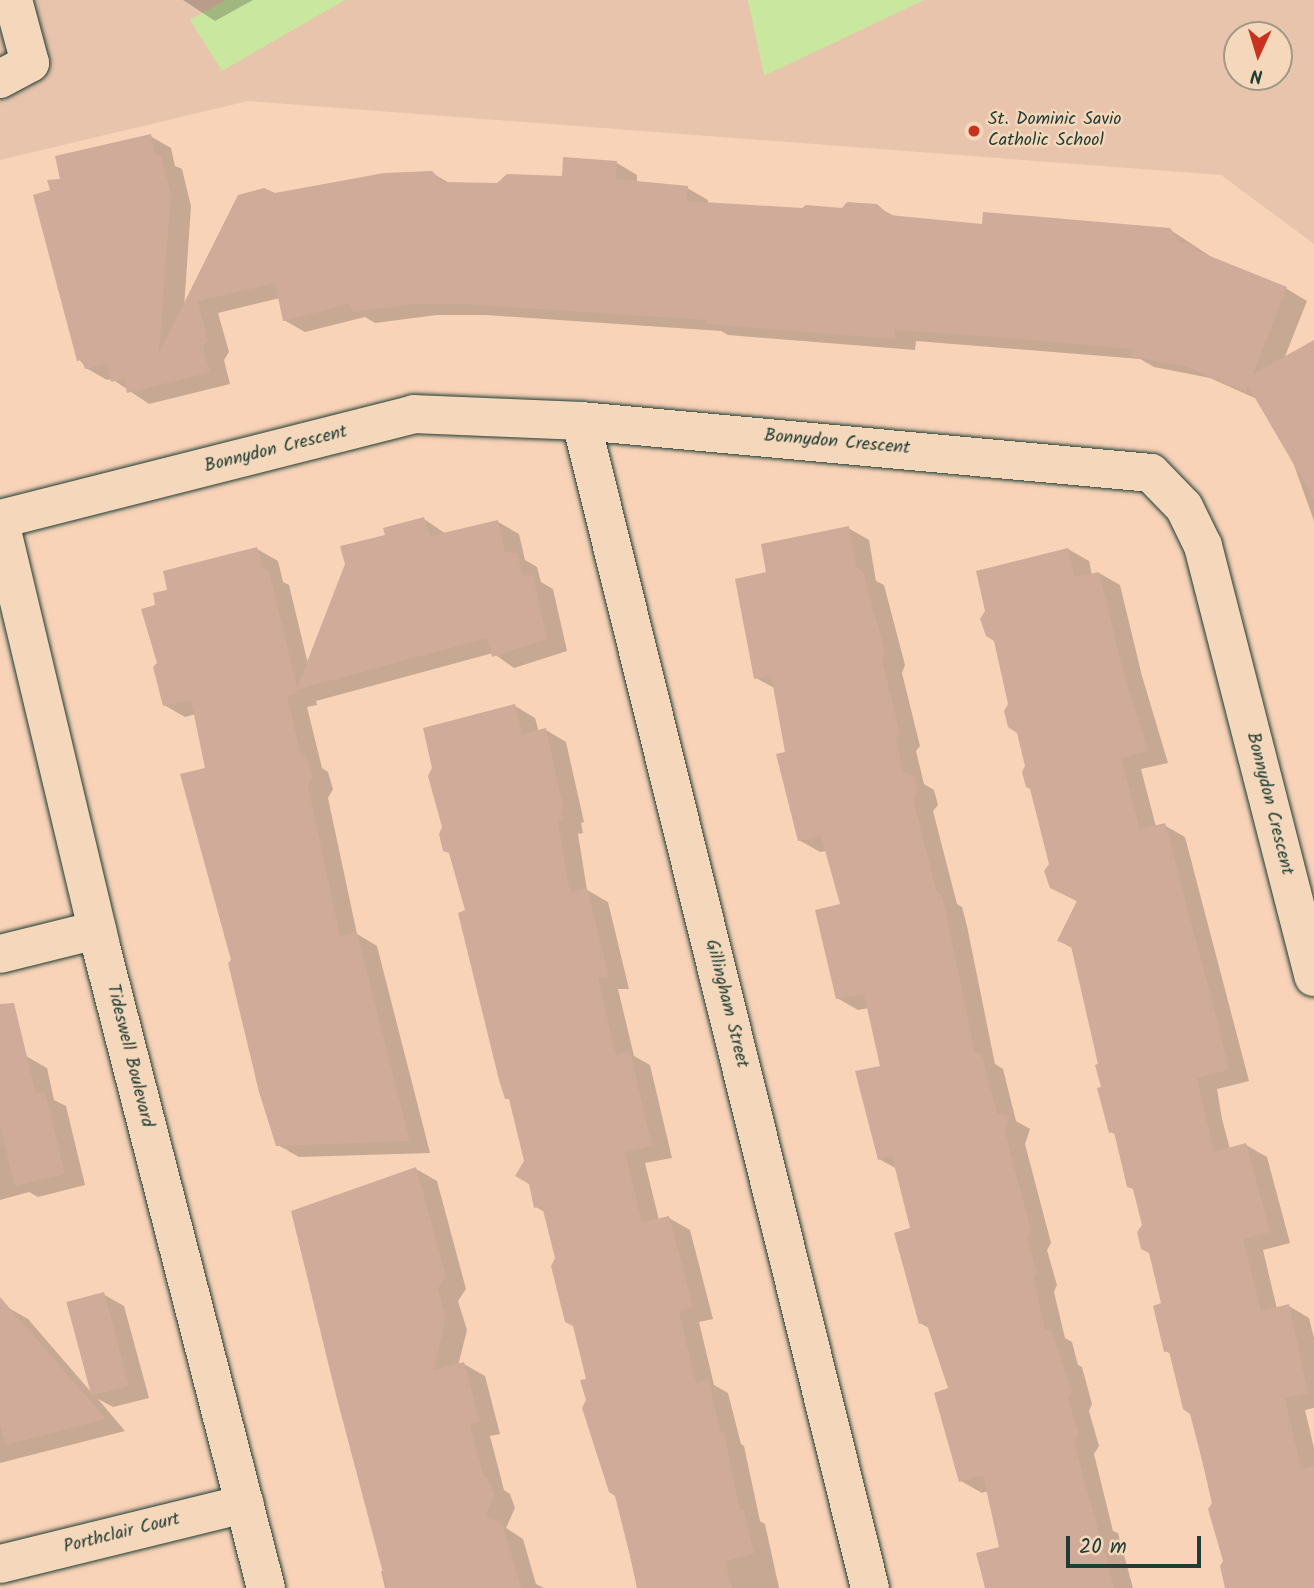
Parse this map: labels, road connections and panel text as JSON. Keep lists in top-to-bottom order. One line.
{"streets":{"street":["Bonnydon Crescent","Gillingham Street","Tideswell Boulevard","Porthclair Court"]},"crossings":[["Bonnydon Crescent","Gillingham Street"],["Bonnydon Crescent","Tideswell Boulevard"],["Tideswell Boulevard","Porthclair Court"]],"places":["St. Dominic Savio Catholic School"],"scale_bar":"20 m","north":"bottom"}
